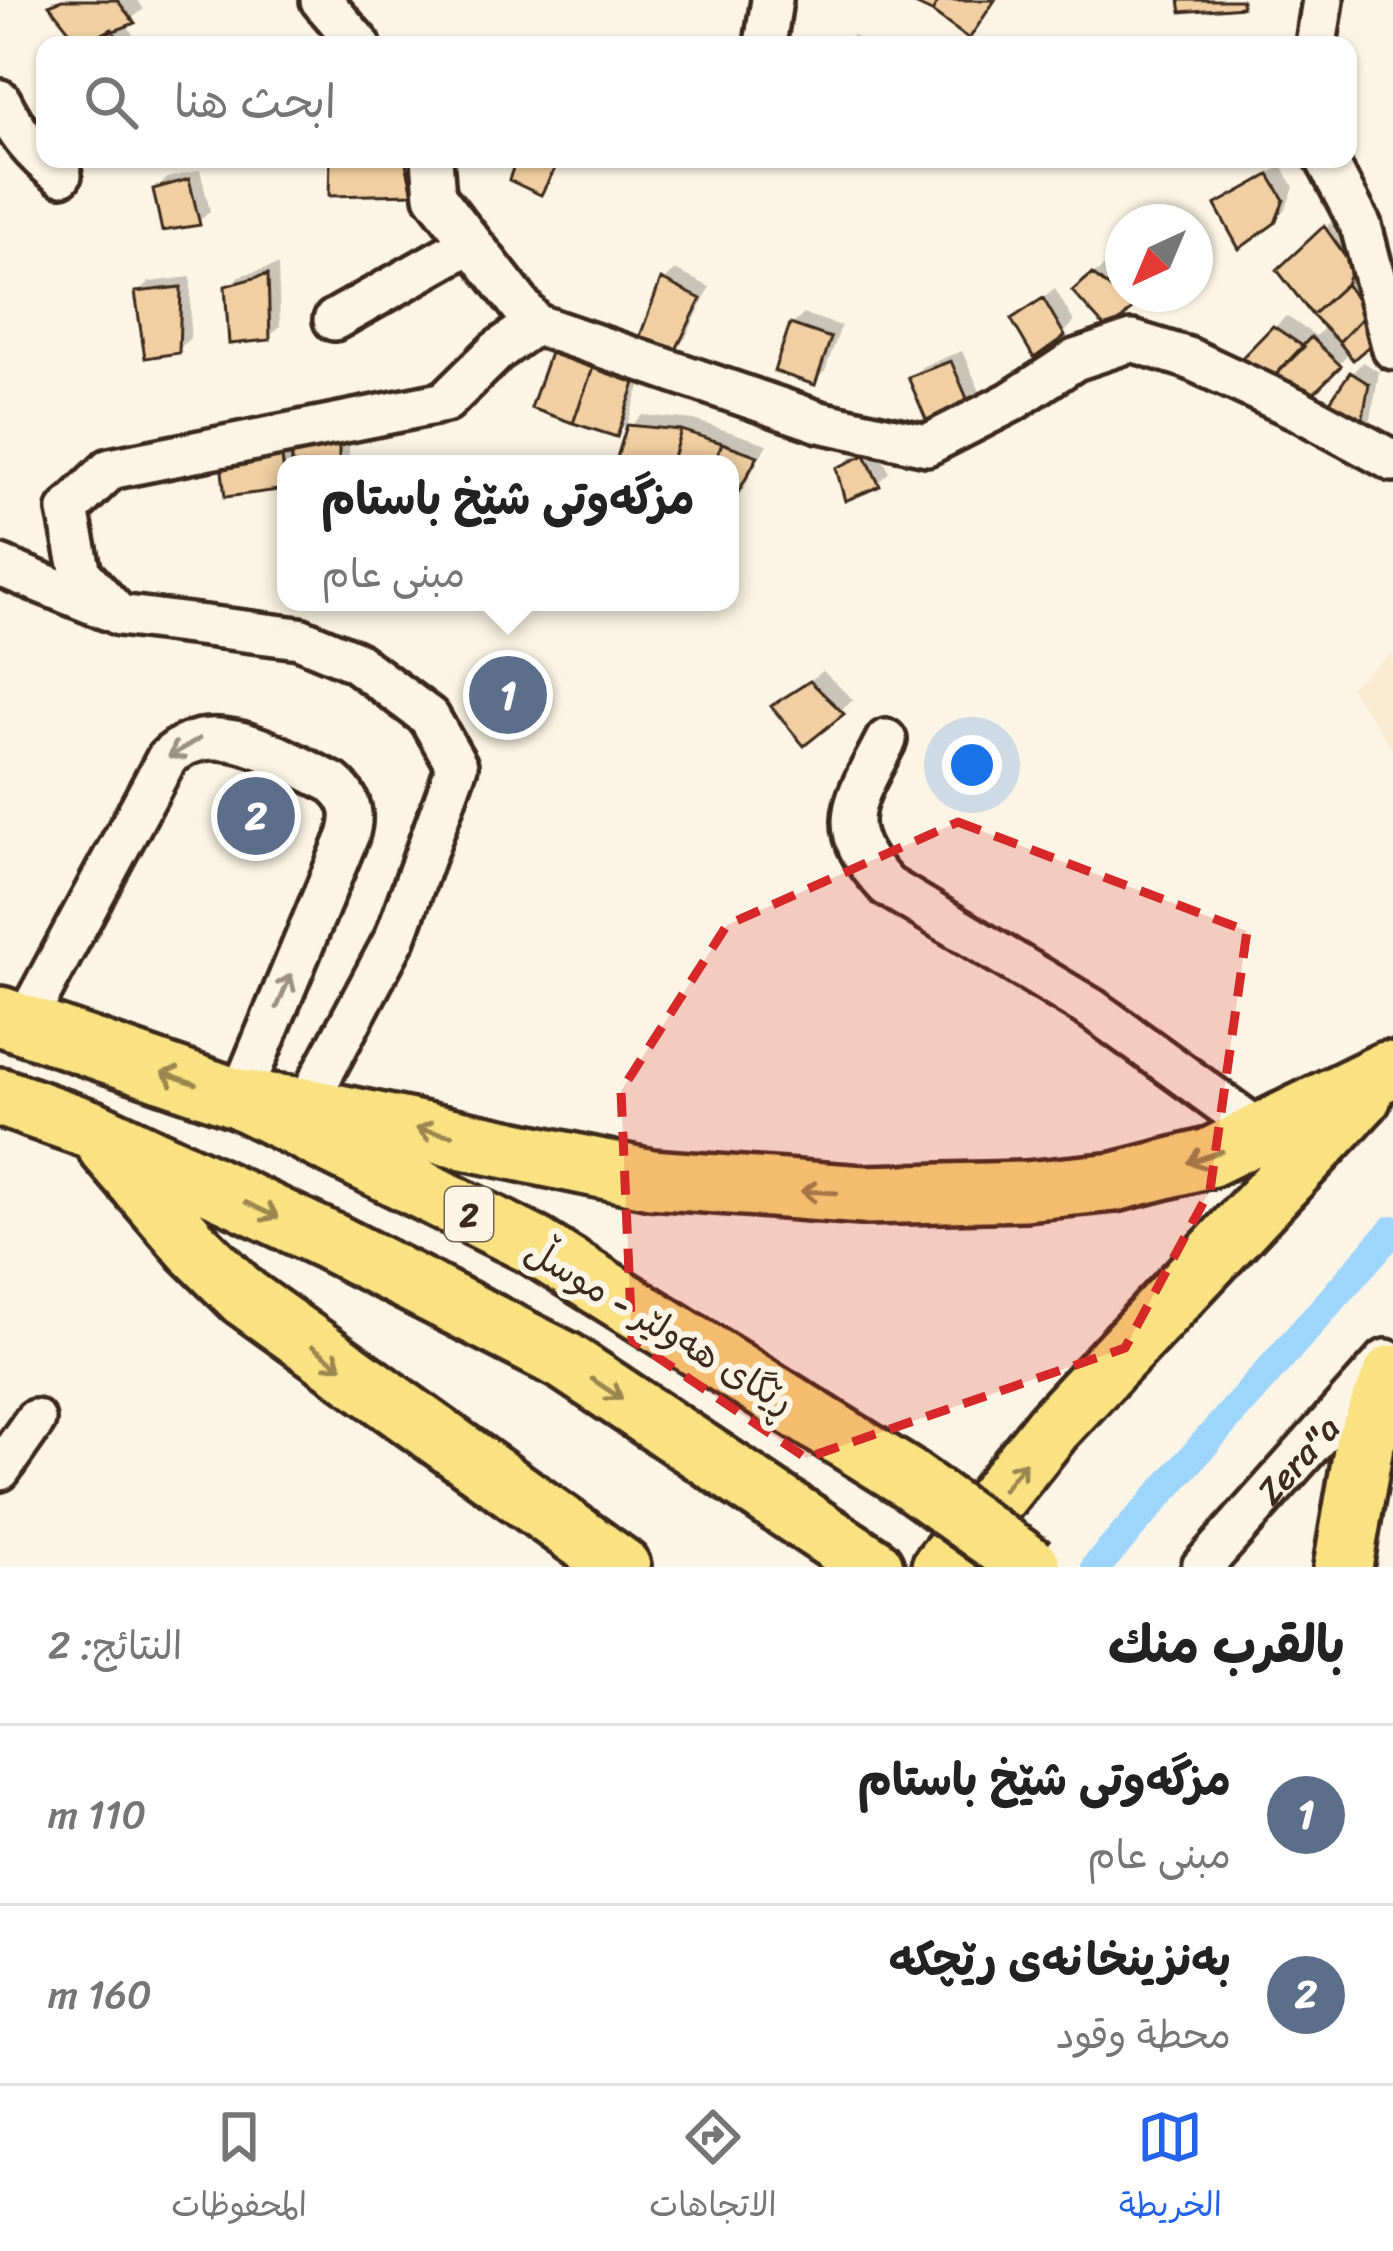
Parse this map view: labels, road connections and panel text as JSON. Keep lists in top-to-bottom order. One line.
{"streets":{"highway":["2","ڕێگای هەولێر - موسڵ"],"street":["Zera\"a"]},"north":"bottom left","page":{"search":"ابحث هنا","popup":["مزگەوتی شێخ باستام","مبنى عام"],"pins":["1","2"],"heading":["بالقرب منك","النتائج: 2"],"list":[{"mark":"1","name":"مزگەوتی شێخ باستام","note":"مبنى عام","value":"110 m"},{"mark":"2","name":"بەنزینخانەی رێچکە","note":"محطة وقود","value":"160 m"}],"nav":["الخريطة","الاتجاهات","المحفوظات"]}}
